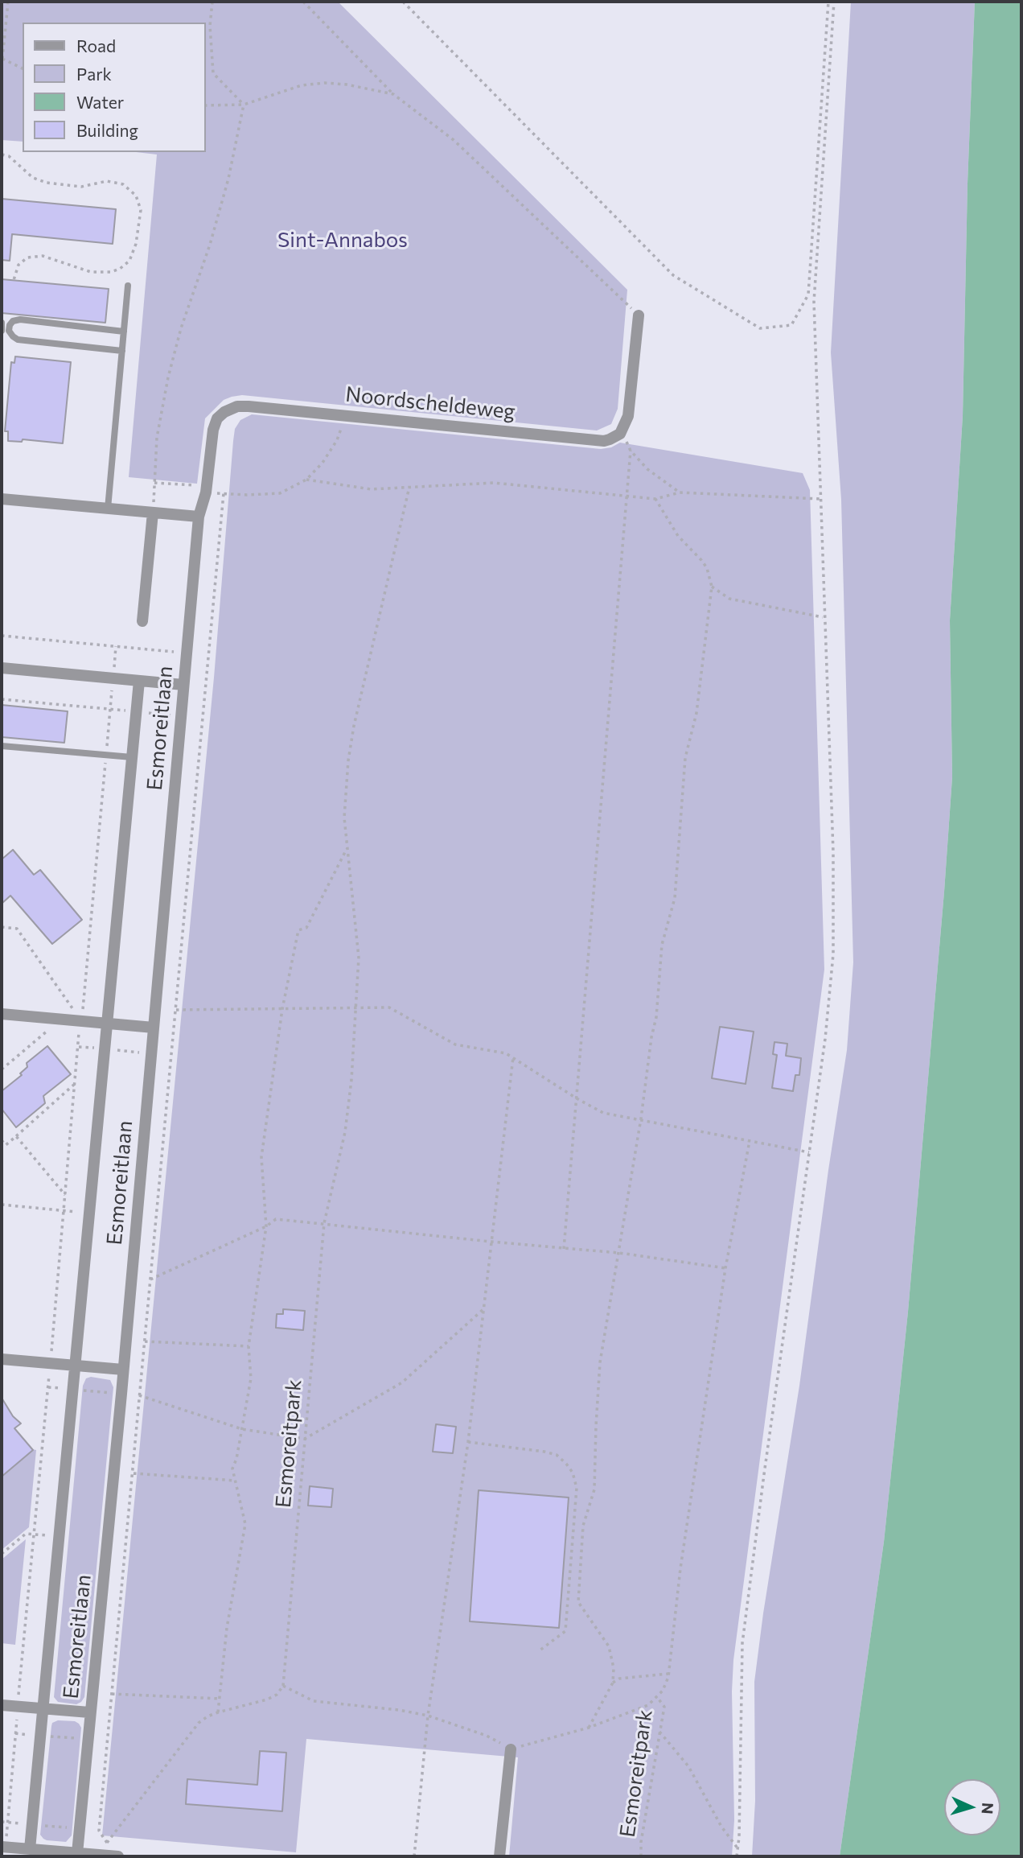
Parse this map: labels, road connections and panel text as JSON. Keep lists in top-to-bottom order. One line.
{"streets":{"street":["Noordscheldeweg","Esmoreitlaan"],"path":["Esmoreitpark"]},"crossings":[["Noordscheldeweg","Esmoreitlaan"]],"parks":["Sint-Annabos"],"legend":["Road","Park","Water","Building"],"north":"right"}
